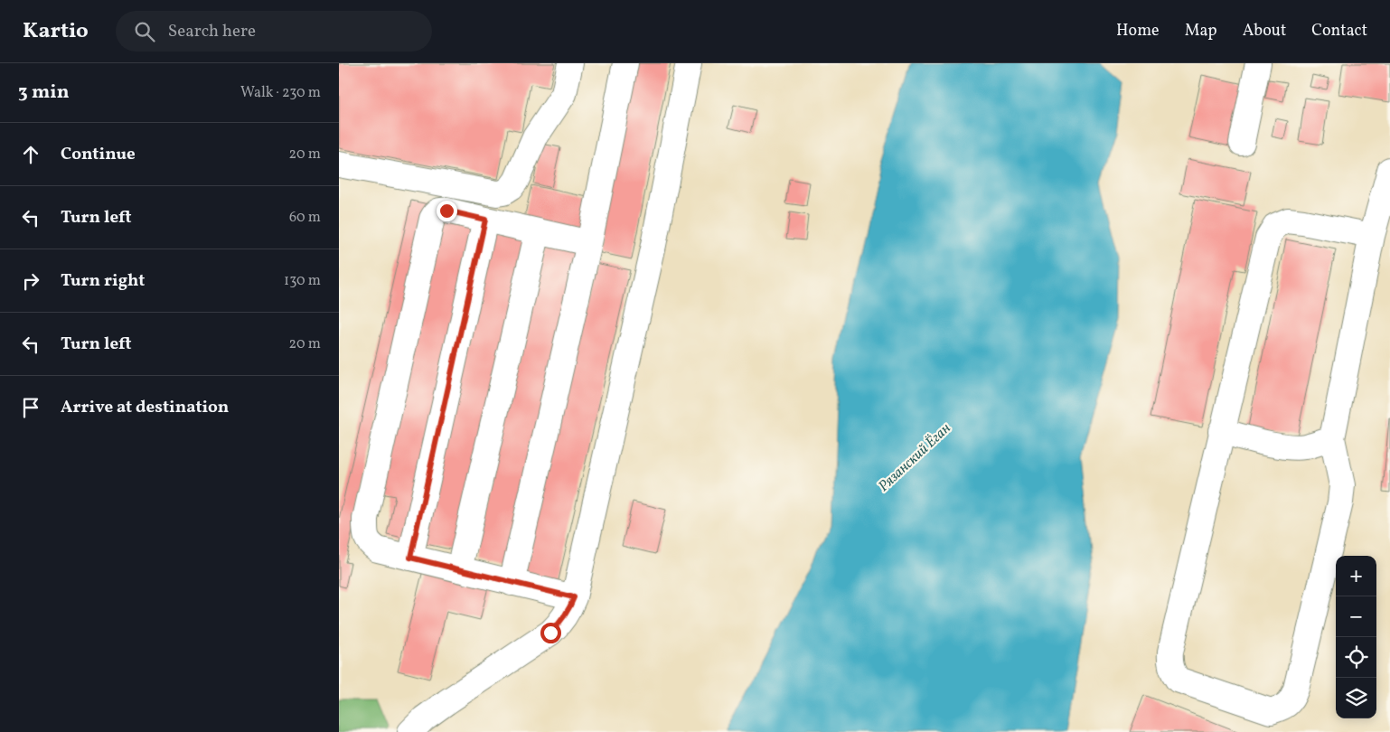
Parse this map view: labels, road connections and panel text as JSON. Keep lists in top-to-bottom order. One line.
{"water":["Рязанский Ёган"],"page":{"header":"Kartio","search":"Search here","nav":["Home","Map","About","Contact"],"heading":["3 min","Walk · 230 m"],"list":[["Continue","20 m"],["Turn left","60 m"],["Turn right","130 m"],["Turn left","20 m"],"Arrive at destination"],"map_buttons":["+","−"]}}
